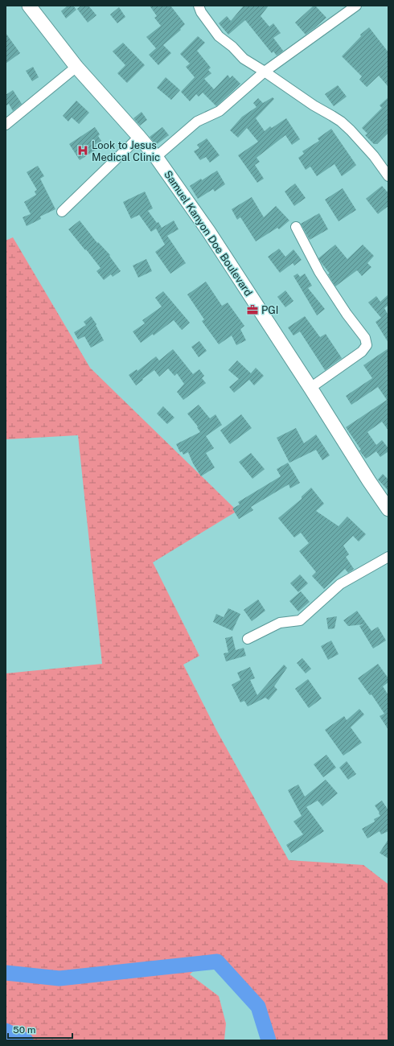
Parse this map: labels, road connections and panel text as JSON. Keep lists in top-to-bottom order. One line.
{"streets":{"street":["Samuel Kanyon Doe Boulevard"]},"places":{"hospital":["Look to Jesus Medical Clinic"],"office":["PGI"]},"scale_bar":"50 m"}
